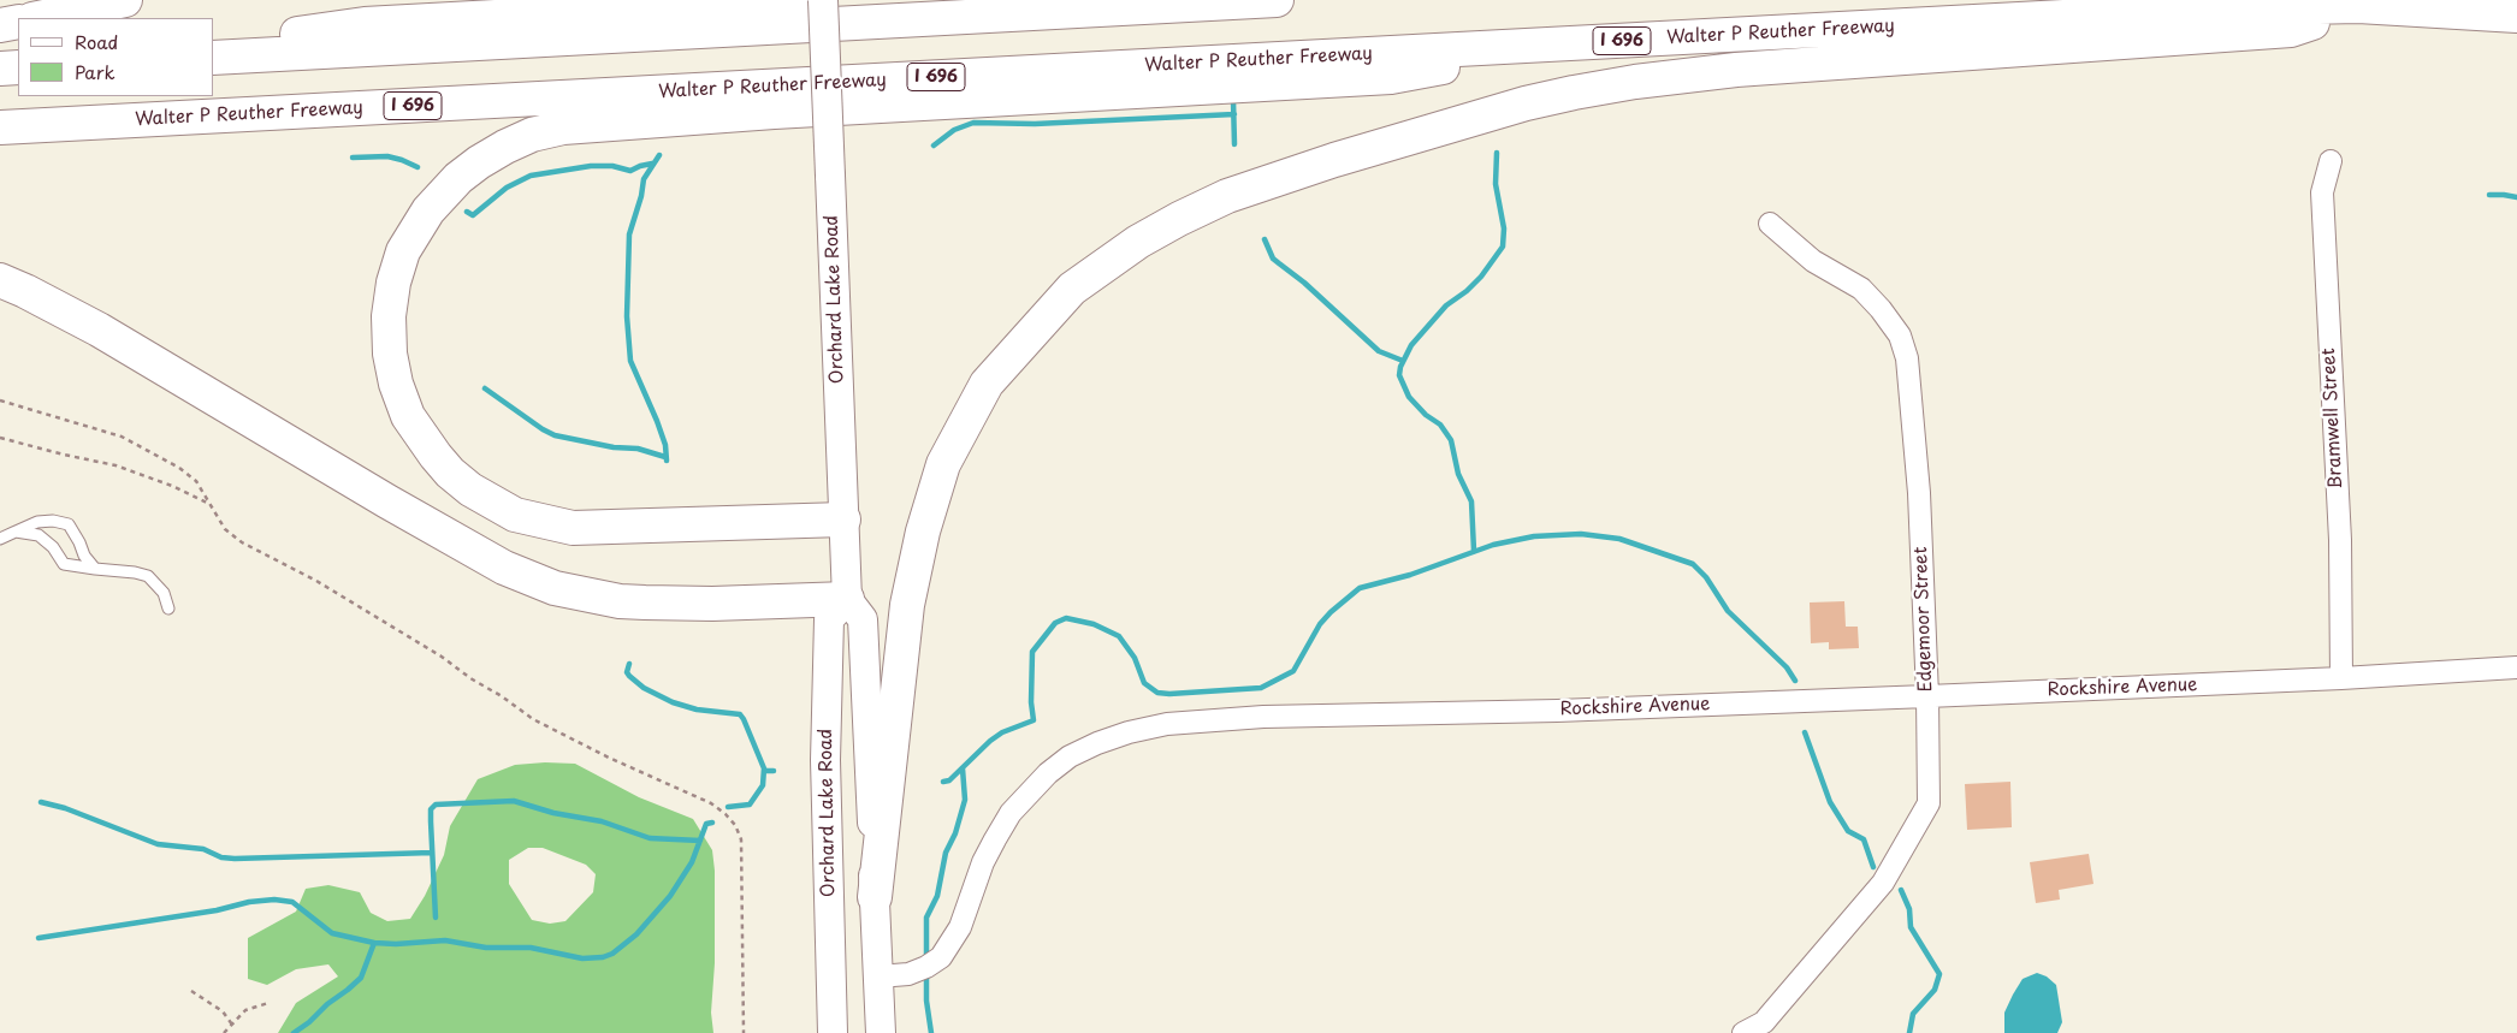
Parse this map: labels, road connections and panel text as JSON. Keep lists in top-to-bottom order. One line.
{"streets":{"highway":["Walter P Reuther Freeway","I 696"],"main road":["Orchard Lake Road"],"street":["Bramwell Street","Edgemoor Street","Rockshire Avenue"]},"crossings":[["Orchard Lake Road","Rockshire Avenue"],["Bramwell Street","Rockshire Avenue"],["Edgemoor Street","Rockshire Avenue"]],"legend":["Road","Park"]}
